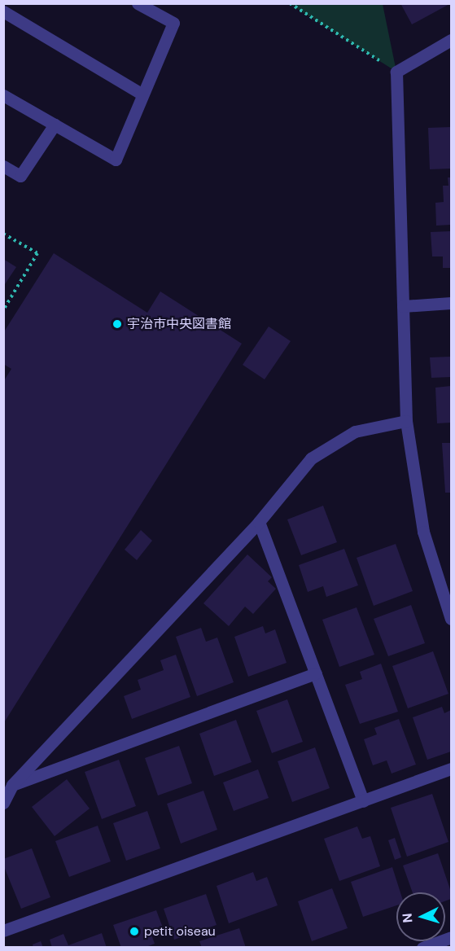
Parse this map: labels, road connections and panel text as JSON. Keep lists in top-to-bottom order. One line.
{"places":["宇治市中央図書館","petit oiseau"],"north":"left"}
